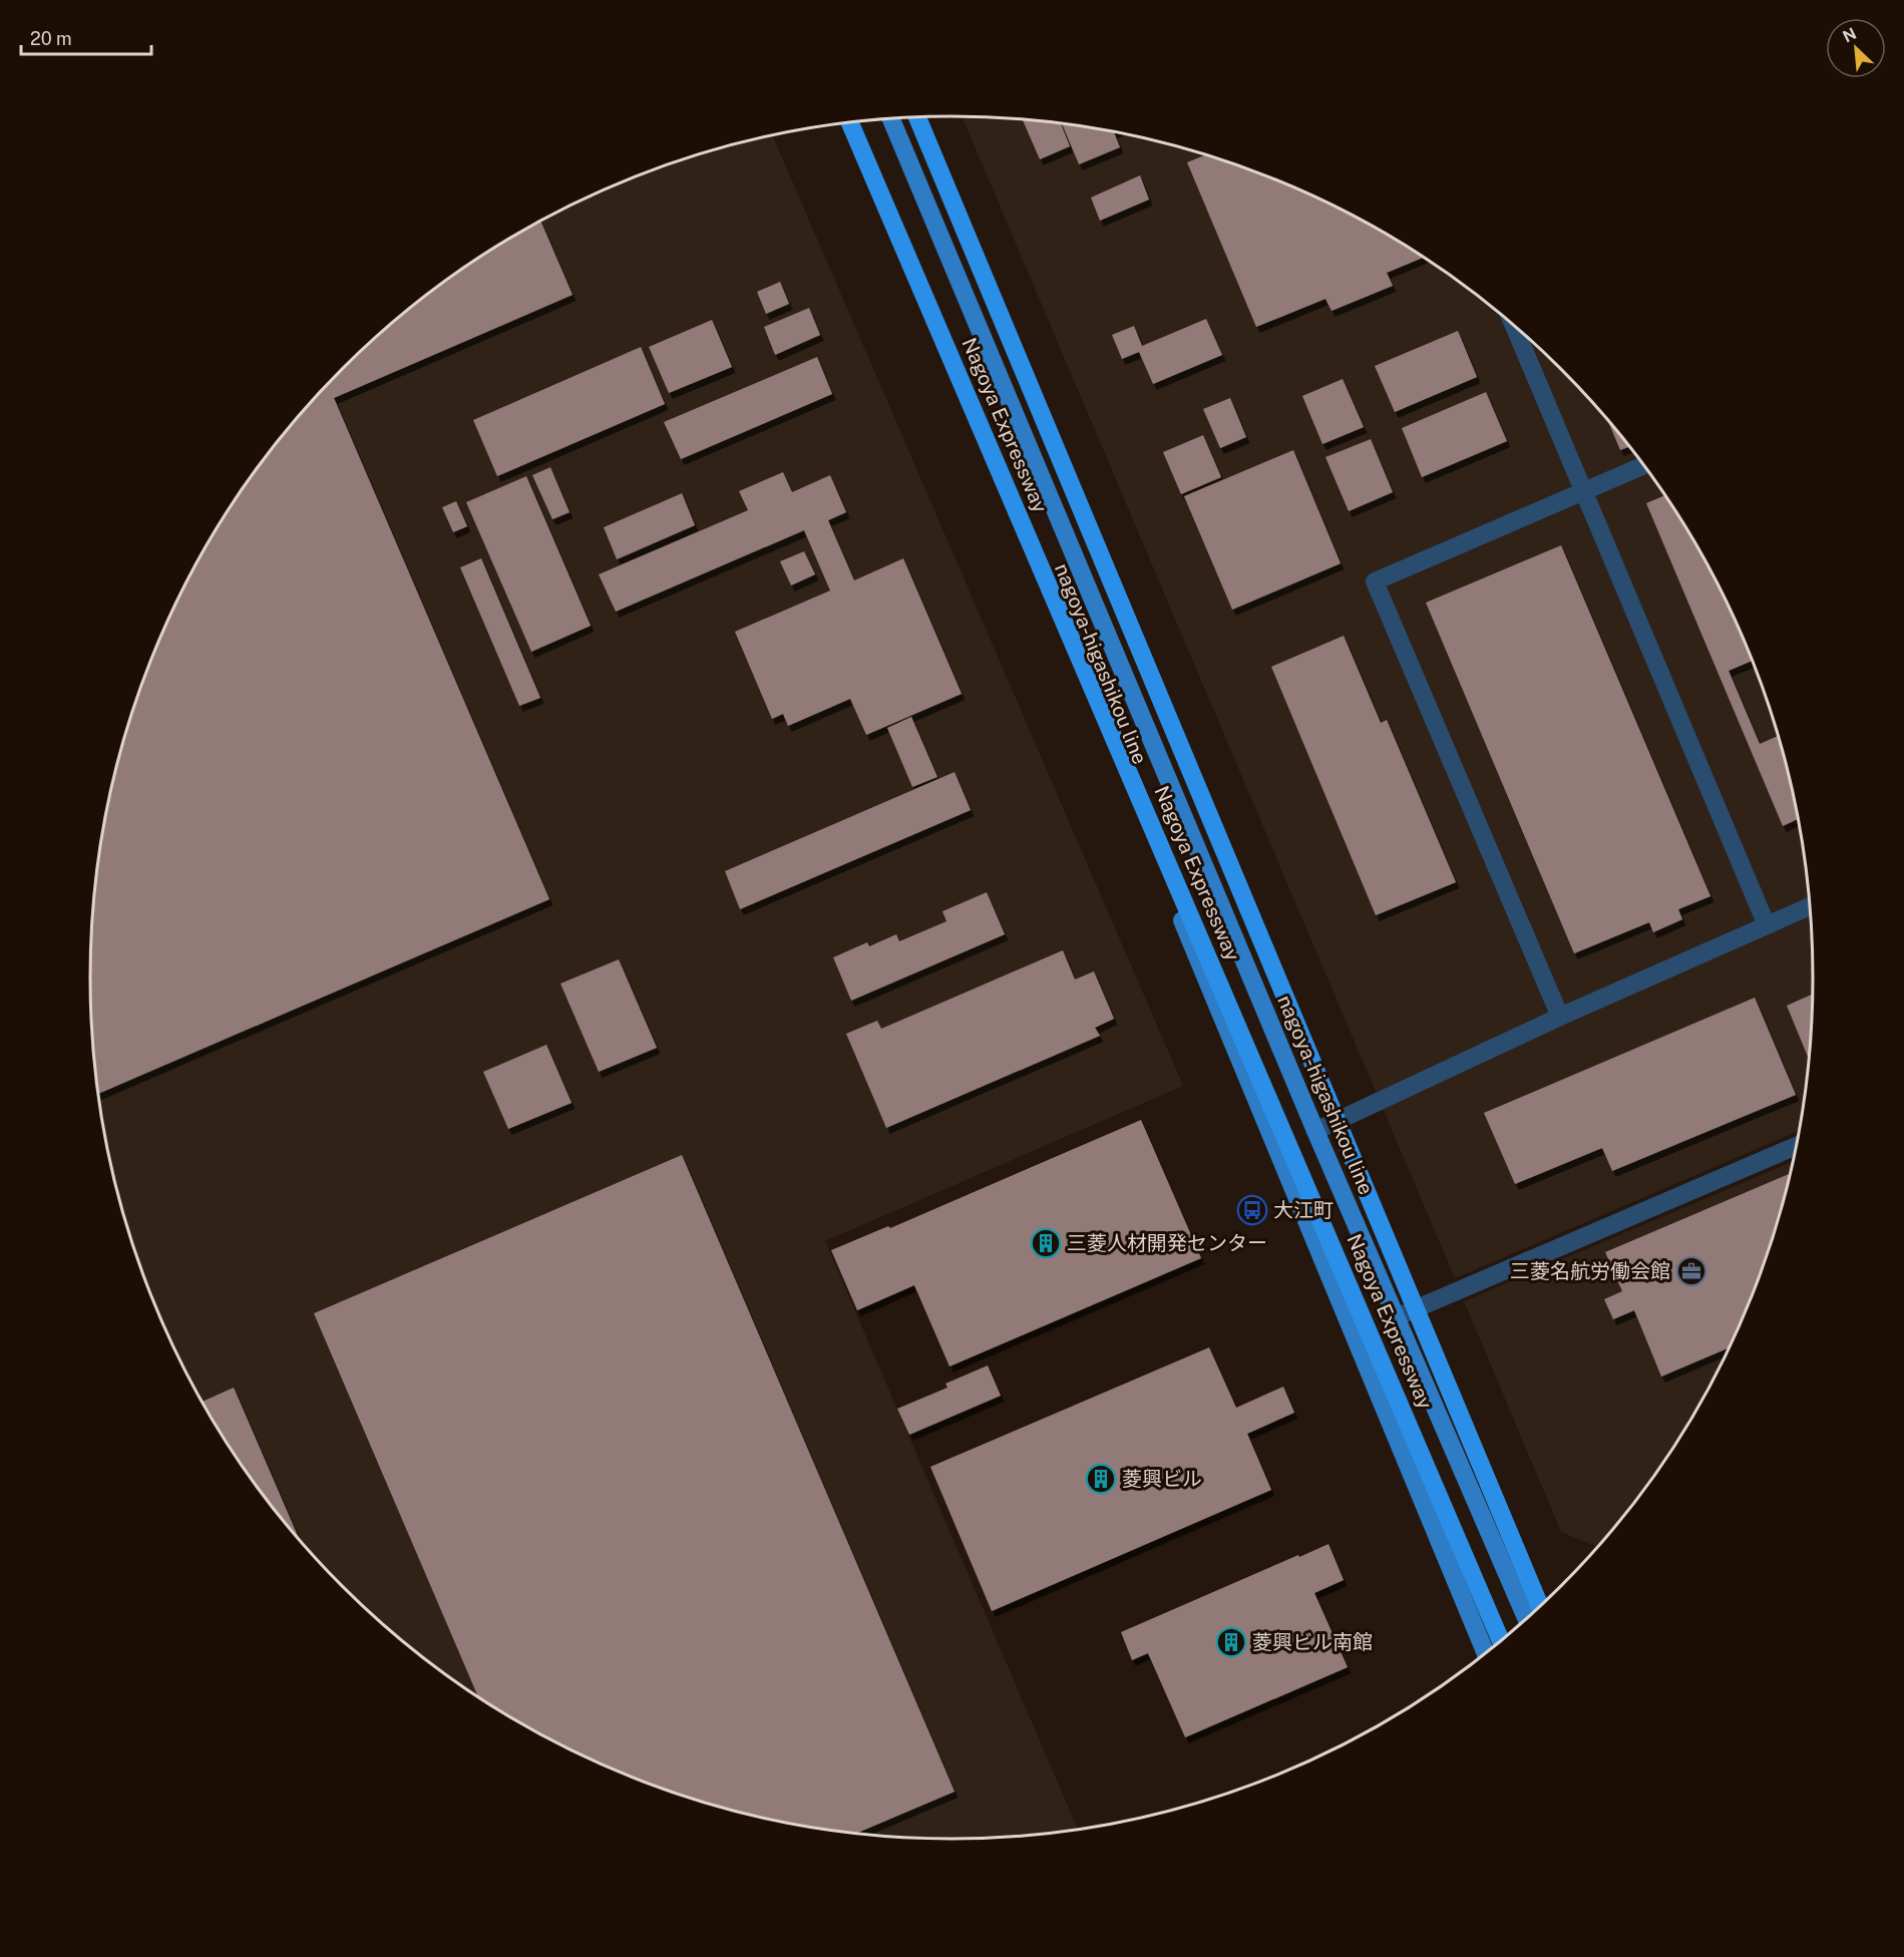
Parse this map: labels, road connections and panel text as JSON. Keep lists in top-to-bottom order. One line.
{"streets":{"highway":["Nagoya Expressway"],"main road":["nagoya-higashikou line"]},"places":{"bus stop":["大江町"],"building":["三菱人材開発センター","菱興ビル","菱興ビル南館"],"office":["三菱名航労働会館"]},"scale_bar":"20 m","north":"top left"}
